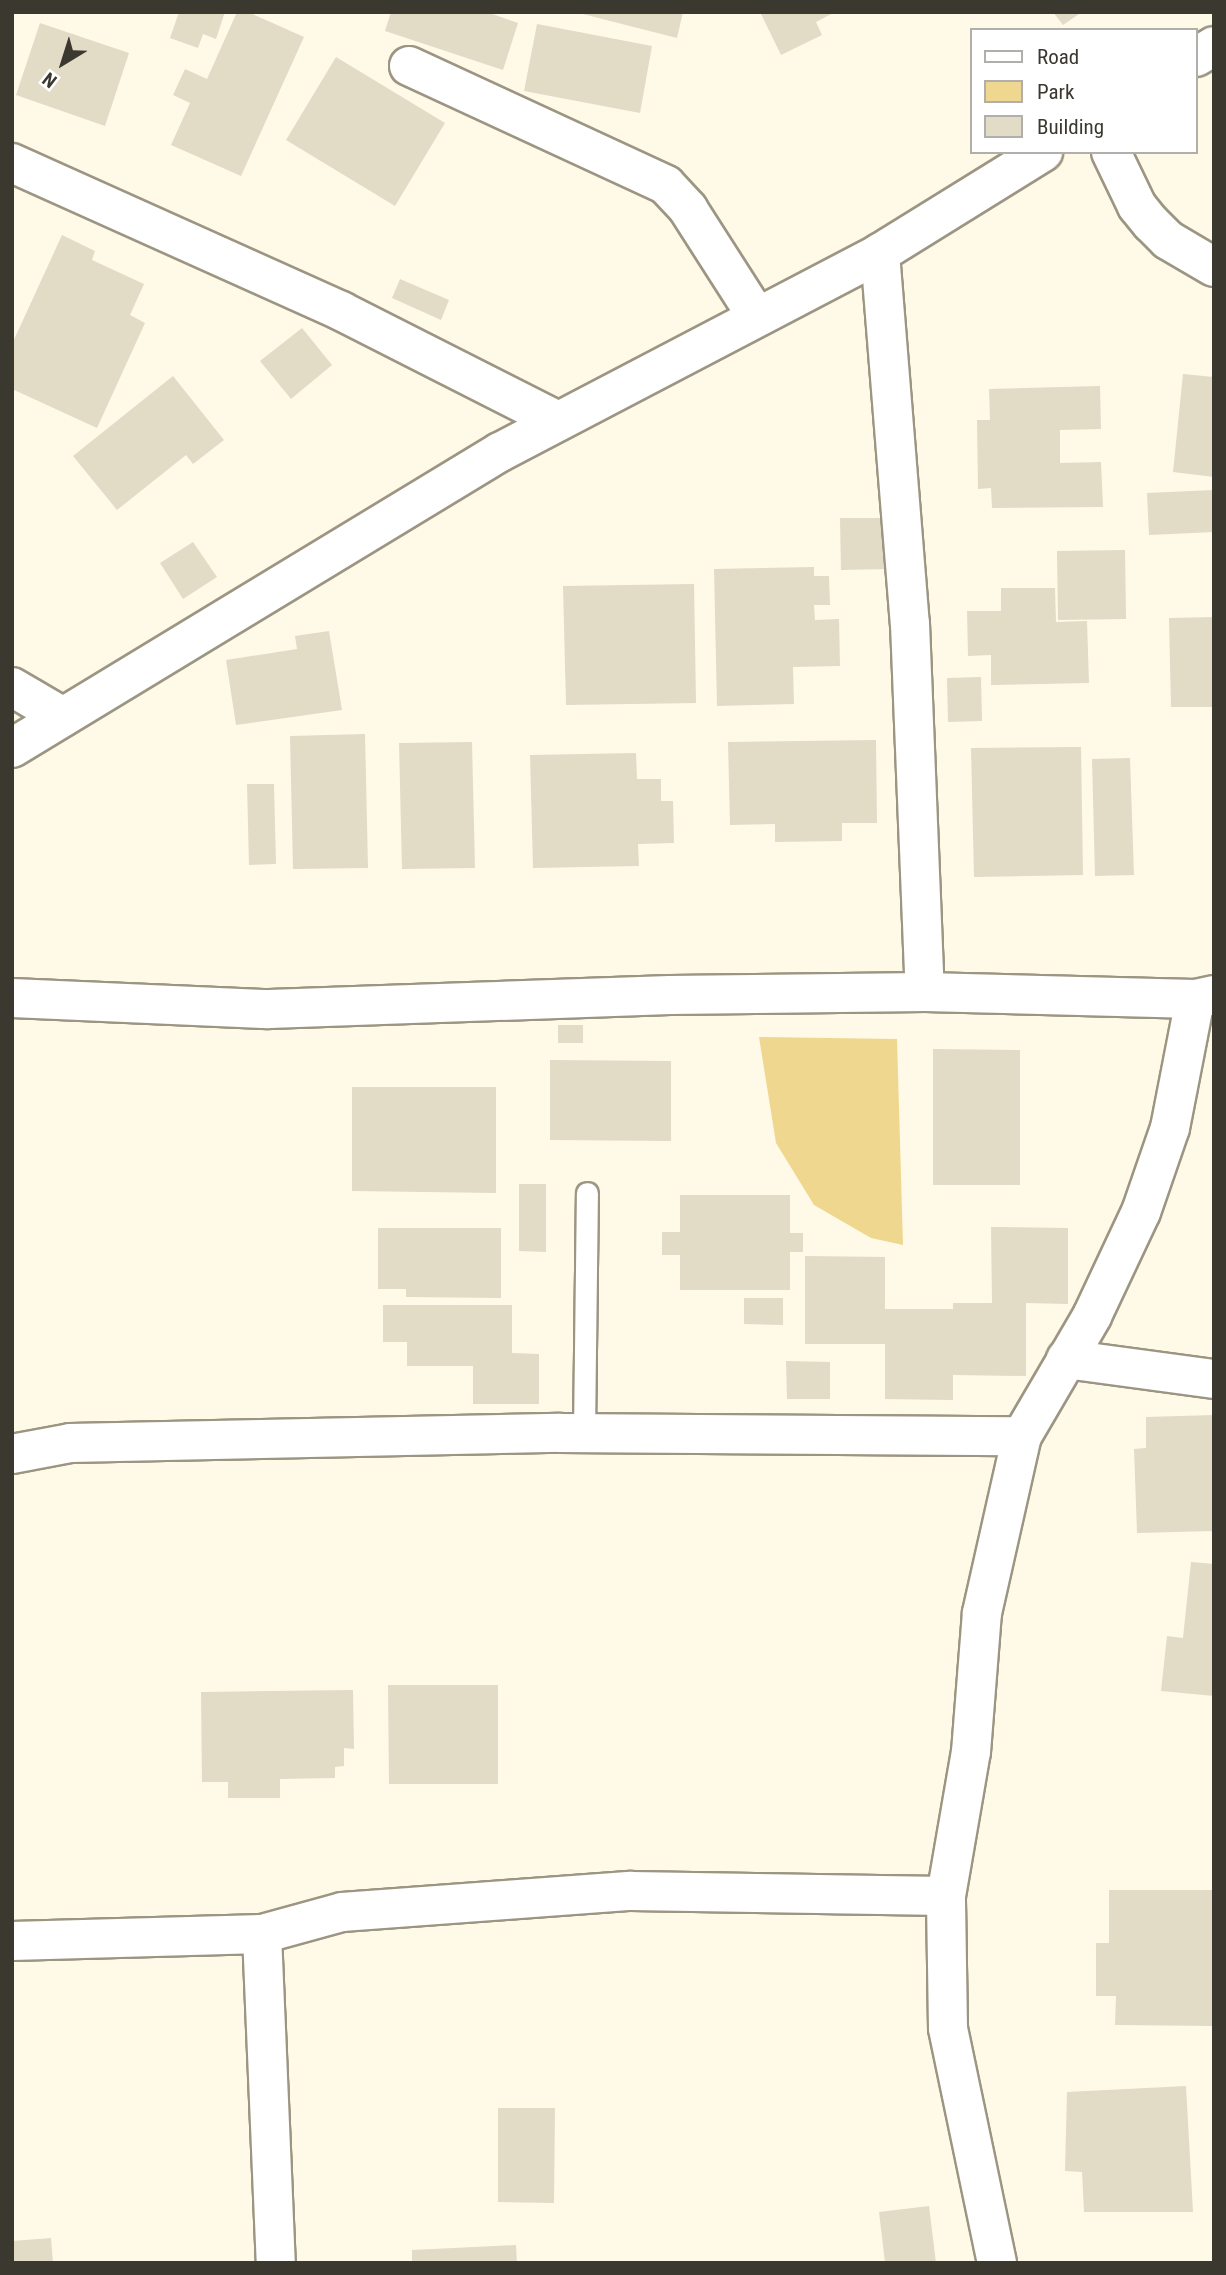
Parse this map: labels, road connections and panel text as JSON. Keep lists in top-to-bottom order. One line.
{"legend":["Road","Park","Building"],"north":"bottom left"}
